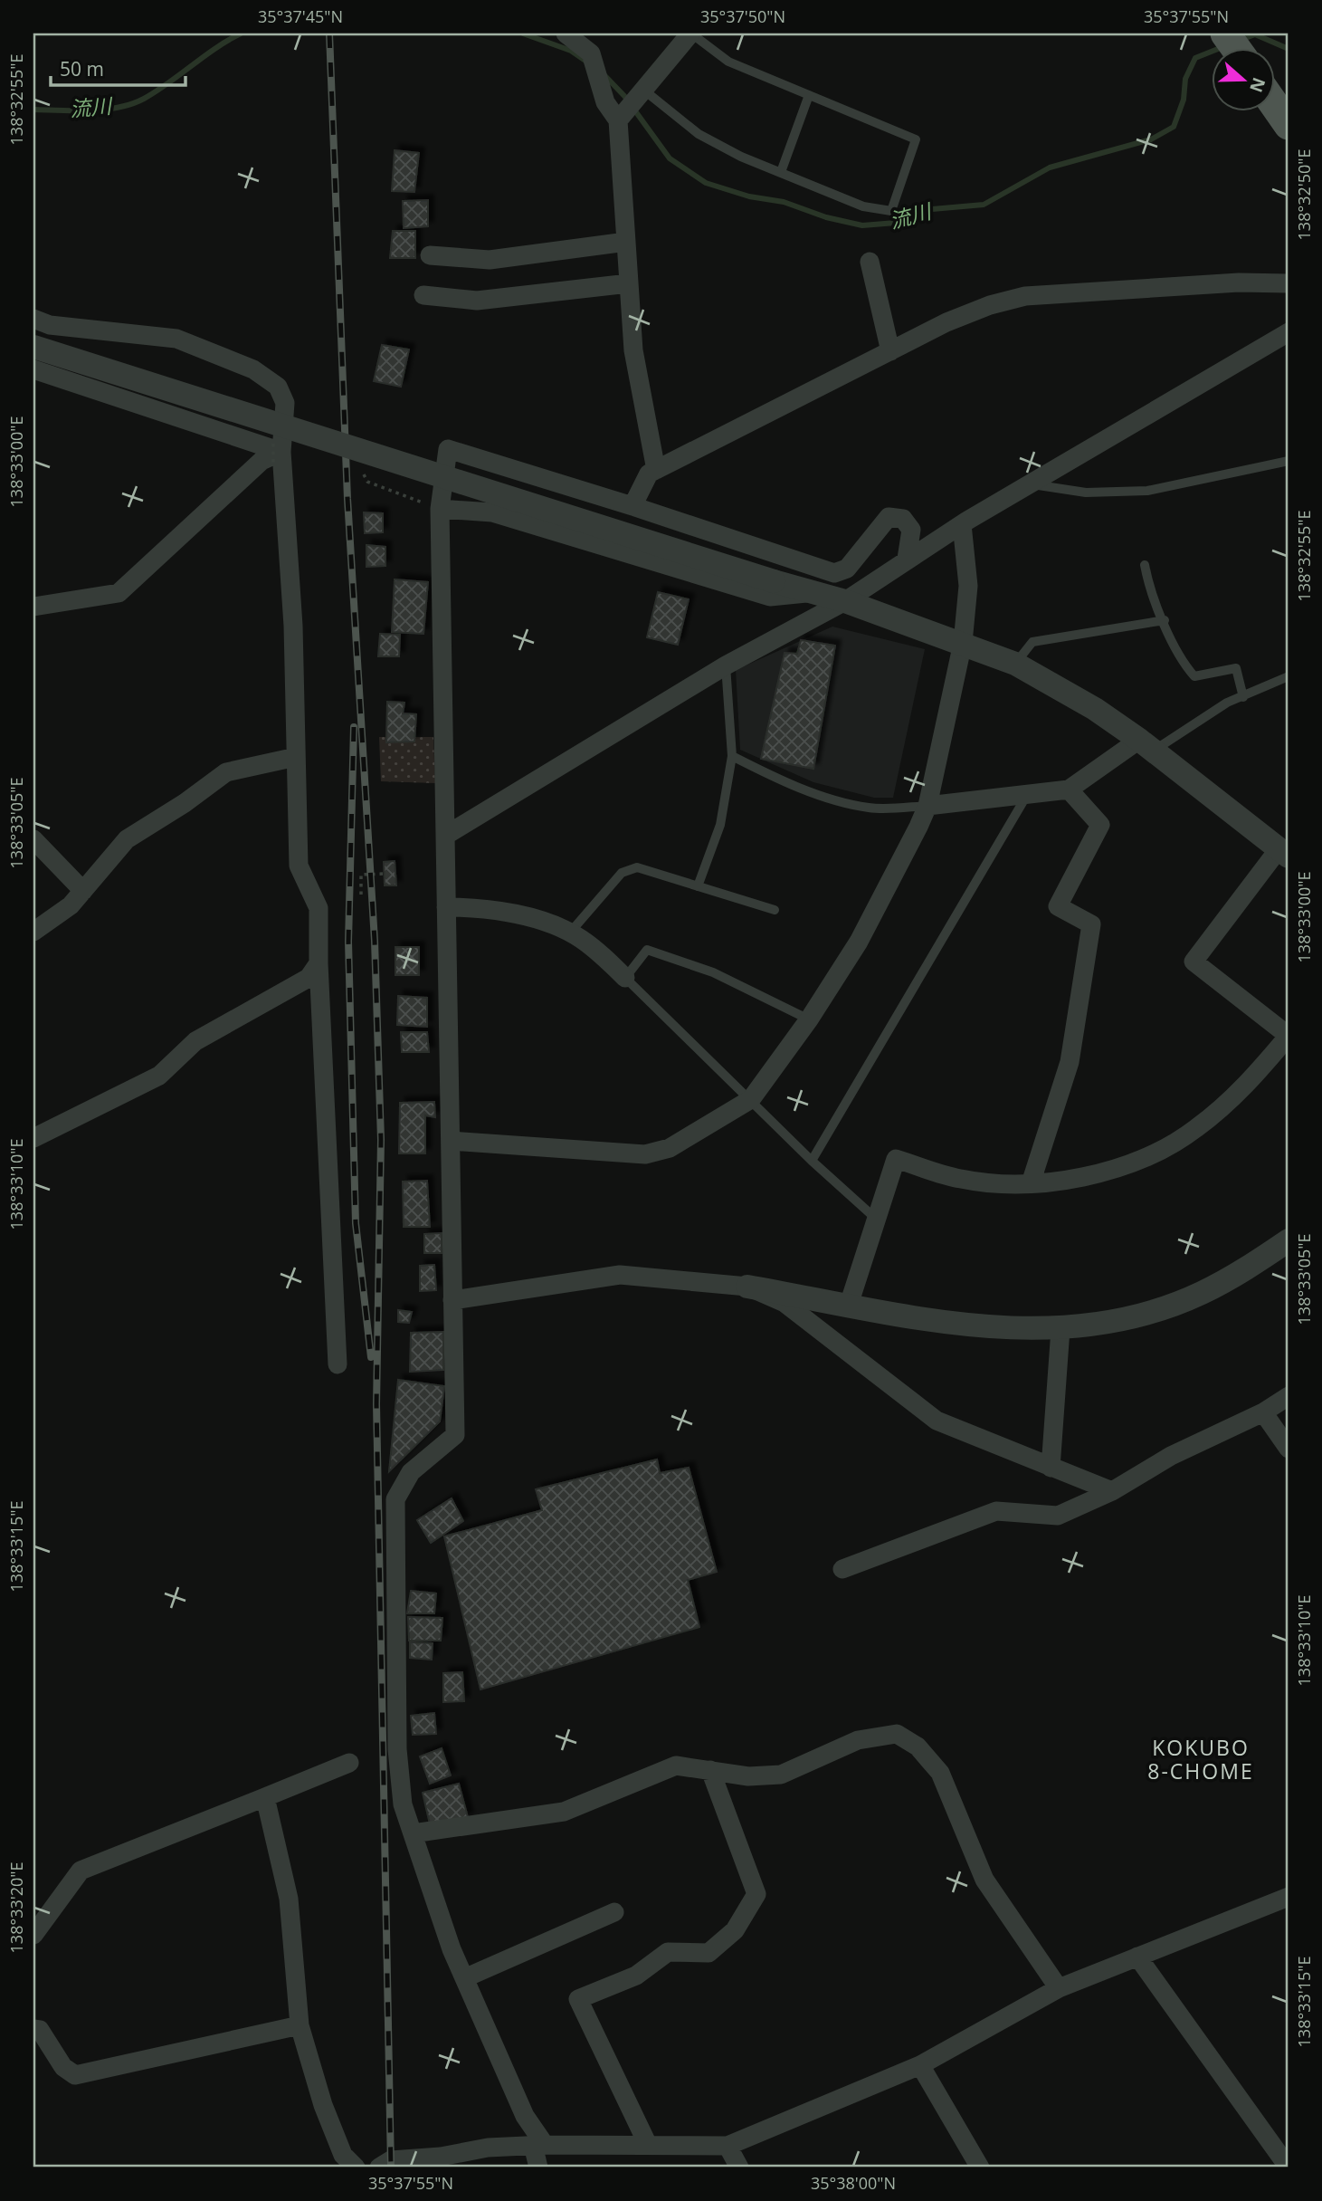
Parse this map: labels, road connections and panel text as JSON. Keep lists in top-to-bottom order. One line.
{"districts":["KOKUBO 8-CHOME"],"water":["流川"],"scale_bar":"50 m","north":"right","coordinates":["35°37'45\"N","35°37'50\"N","35°37'55\"N","138°32'55\"E","138°32'50\"E","138°33'00\"E","138°33'05\"E","138°33'10\"E","138°33'15\"E","138°33'20\"E","35°38'00\"N"]}
